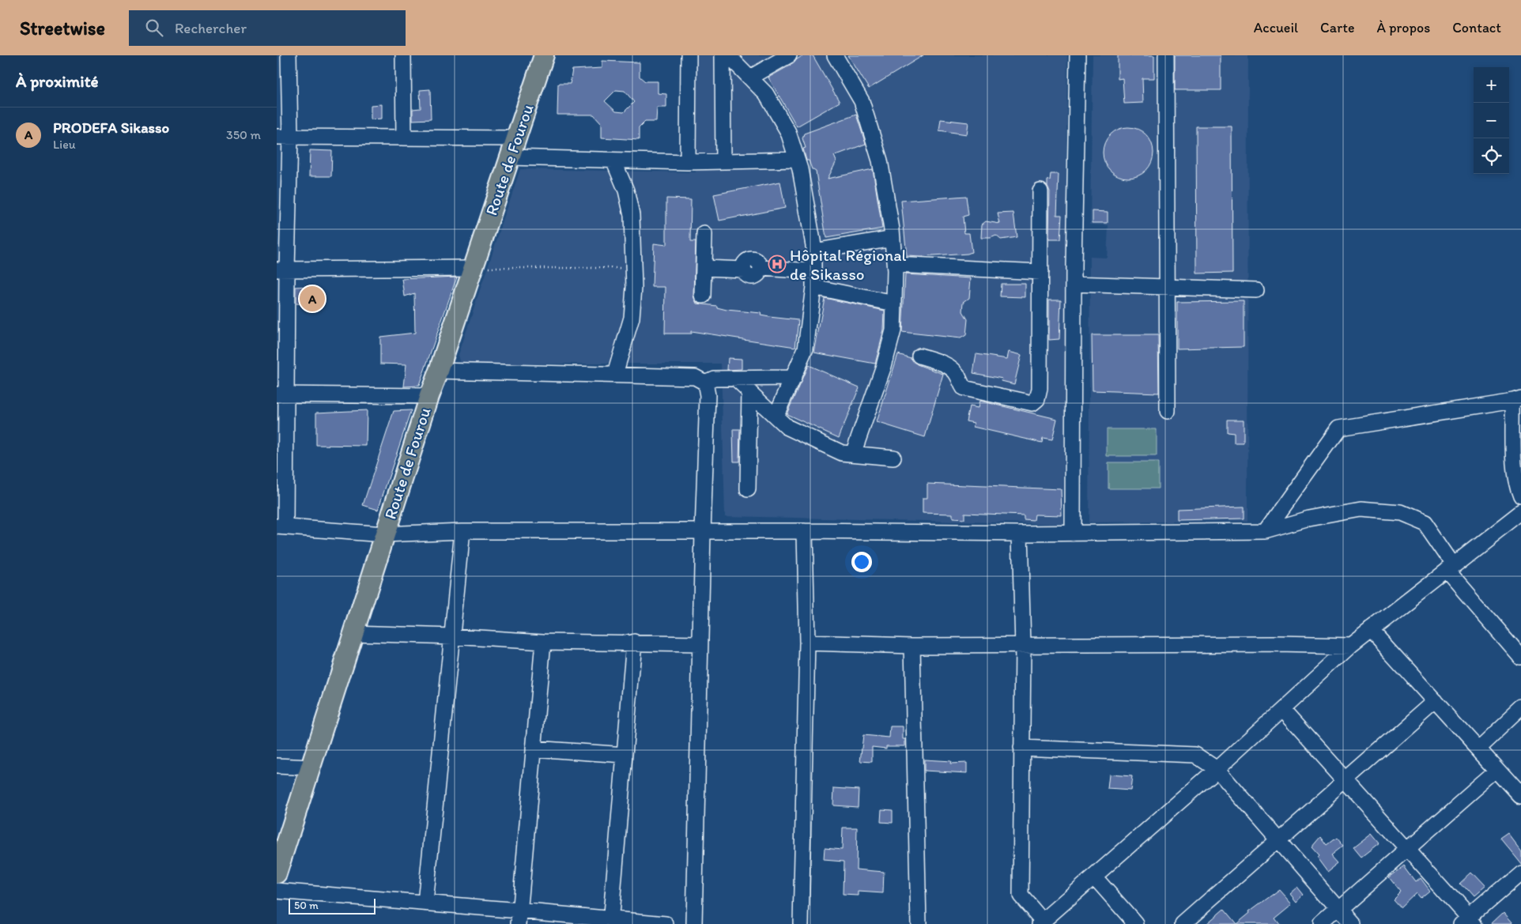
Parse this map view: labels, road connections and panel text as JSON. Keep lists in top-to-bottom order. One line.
{"streets":{"main road":["Route de Fourou"]},"places":{"hospital":["Hôpital Régional de Sikasso"]},"scale_bar":"50 m","page":{"header":"Streetwise","search":"Rechercher","nav":["Accueil","Carte","À propos","Contact"],"heading":"À proximité","map_buttons":["+","−"],"list":[{"mark":"A","name":"PRODEFA Sikasso","note":"Lieu","value":"350 m"}],"pins":"A","scale":"50 m"}}
